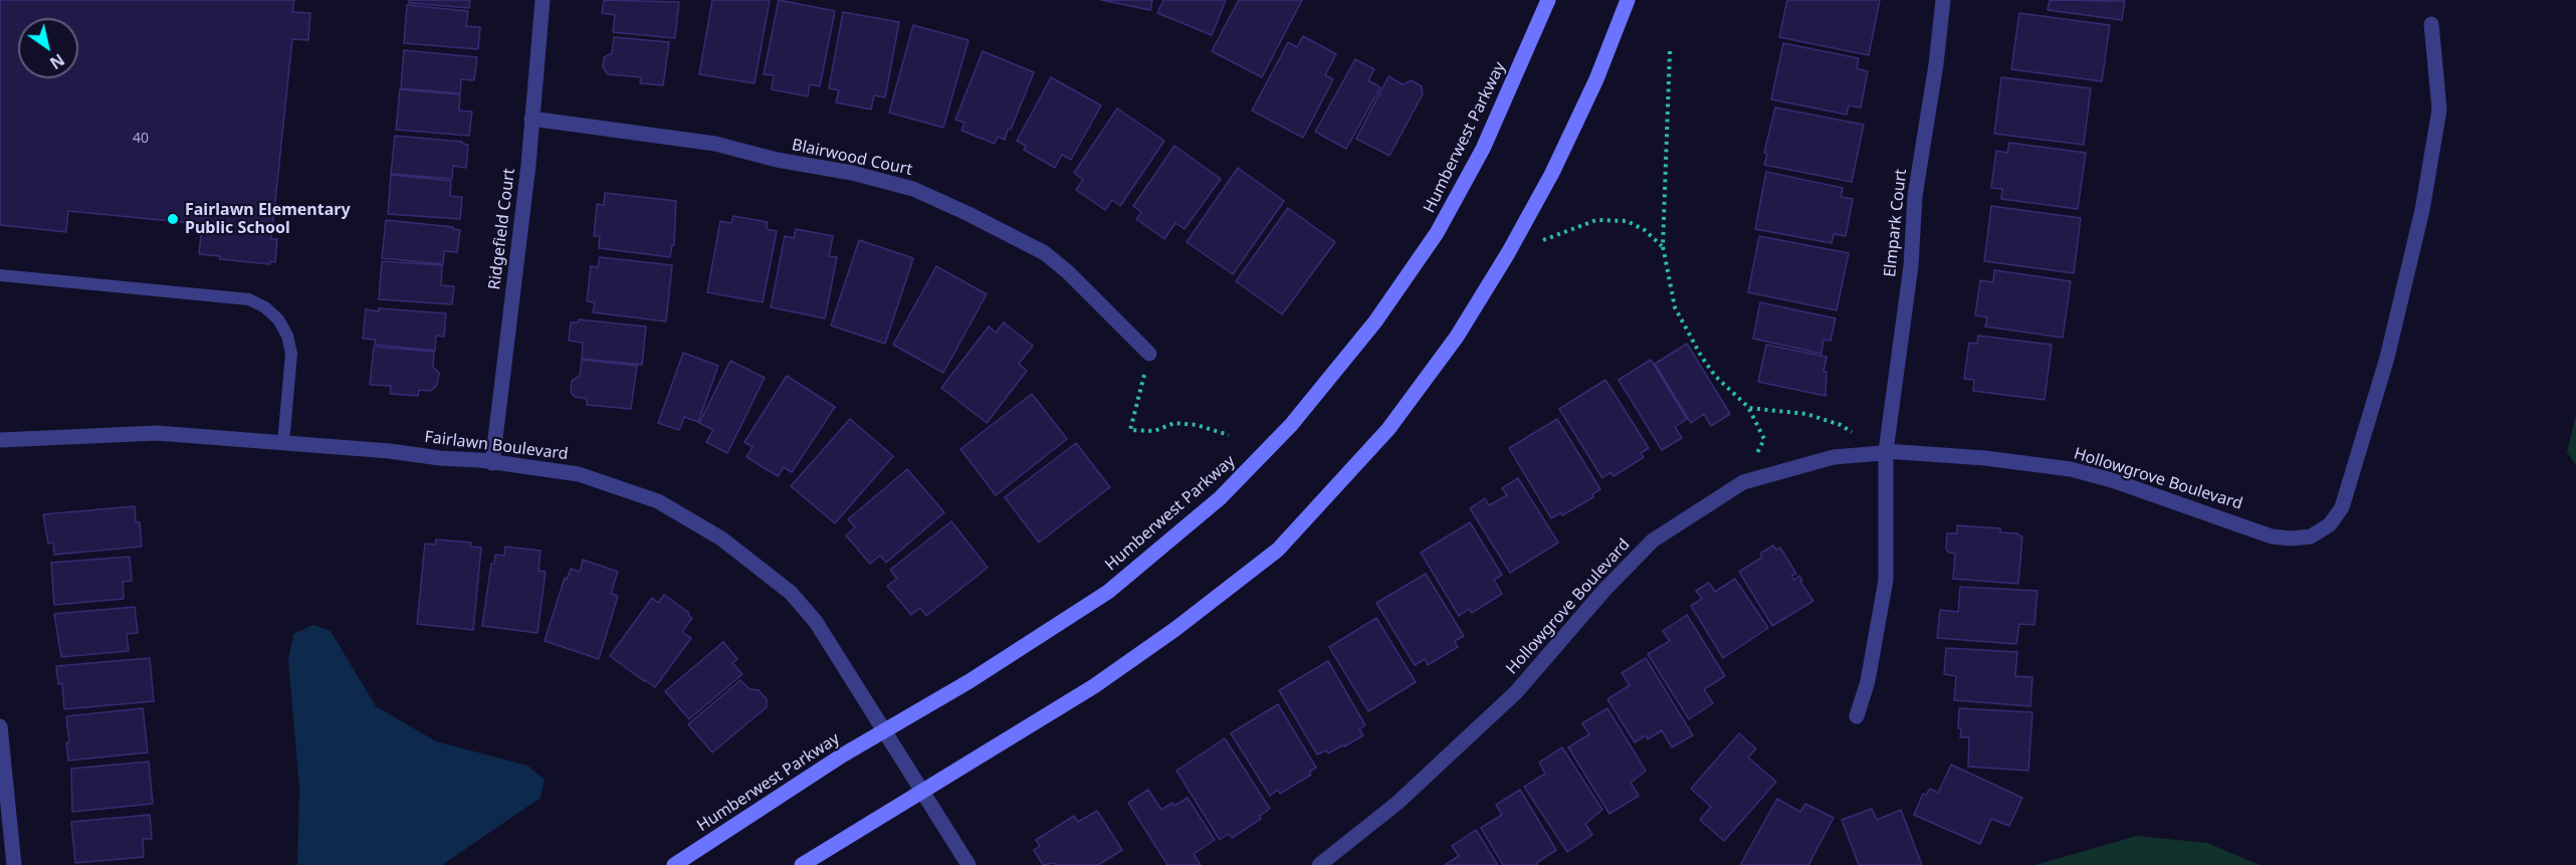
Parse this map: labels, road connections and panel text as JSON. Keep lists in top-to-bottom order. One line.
{"streets":{"main road":["Humberwest Parkway"],"street":["Blairwood Court","Elmpark Court","Ridgefield Court","Fairlawn Boulevard","Hollowgrove Boulevard"]},"crossings":[["Humberwest Parkway","Fairlawn Boulevard"],["Blairwood Court","Ridgefield Court"],["Elmpark Court","Hollowgrove Boulevard"],["Ridgefield Court","Fairlawn Boulevard"]],"places":["Fairlawn Elementary Public School"],"house_numbers":["40"],"north":"bottom right"}
